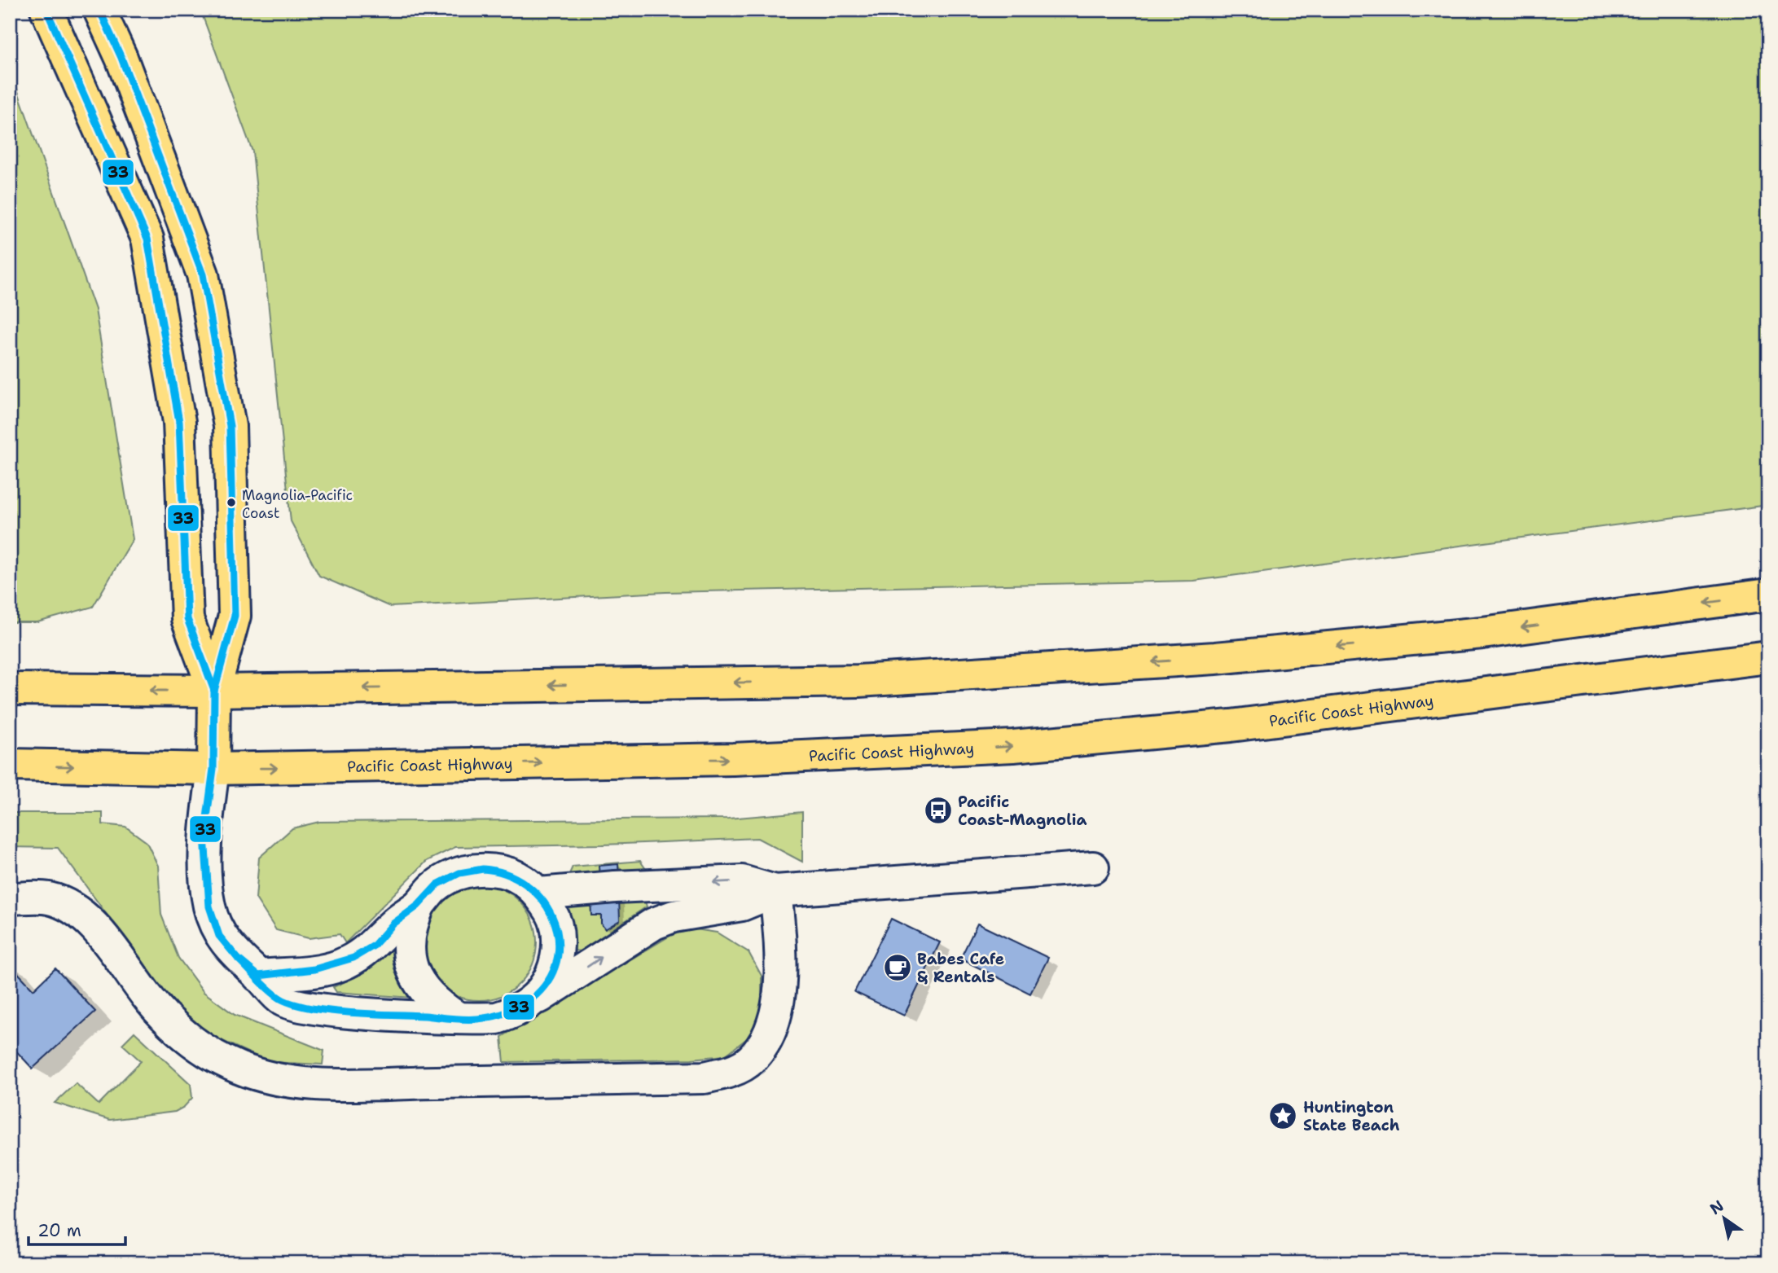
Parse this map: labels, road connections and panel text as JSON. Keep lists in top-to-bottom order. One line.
{"streets":{"main road":["Pacific Coast Highway"]},"places":{"other":["Magnolia-Pacific Coast"],"bus stop":["Pacific Coast-Magnolia"],"cafe":["Babes Cafe & Rentals"],"place":["Huntington State Beach"]},"lines":["transit line 33"],"scale_bar":"20 m","north":"top left"}
